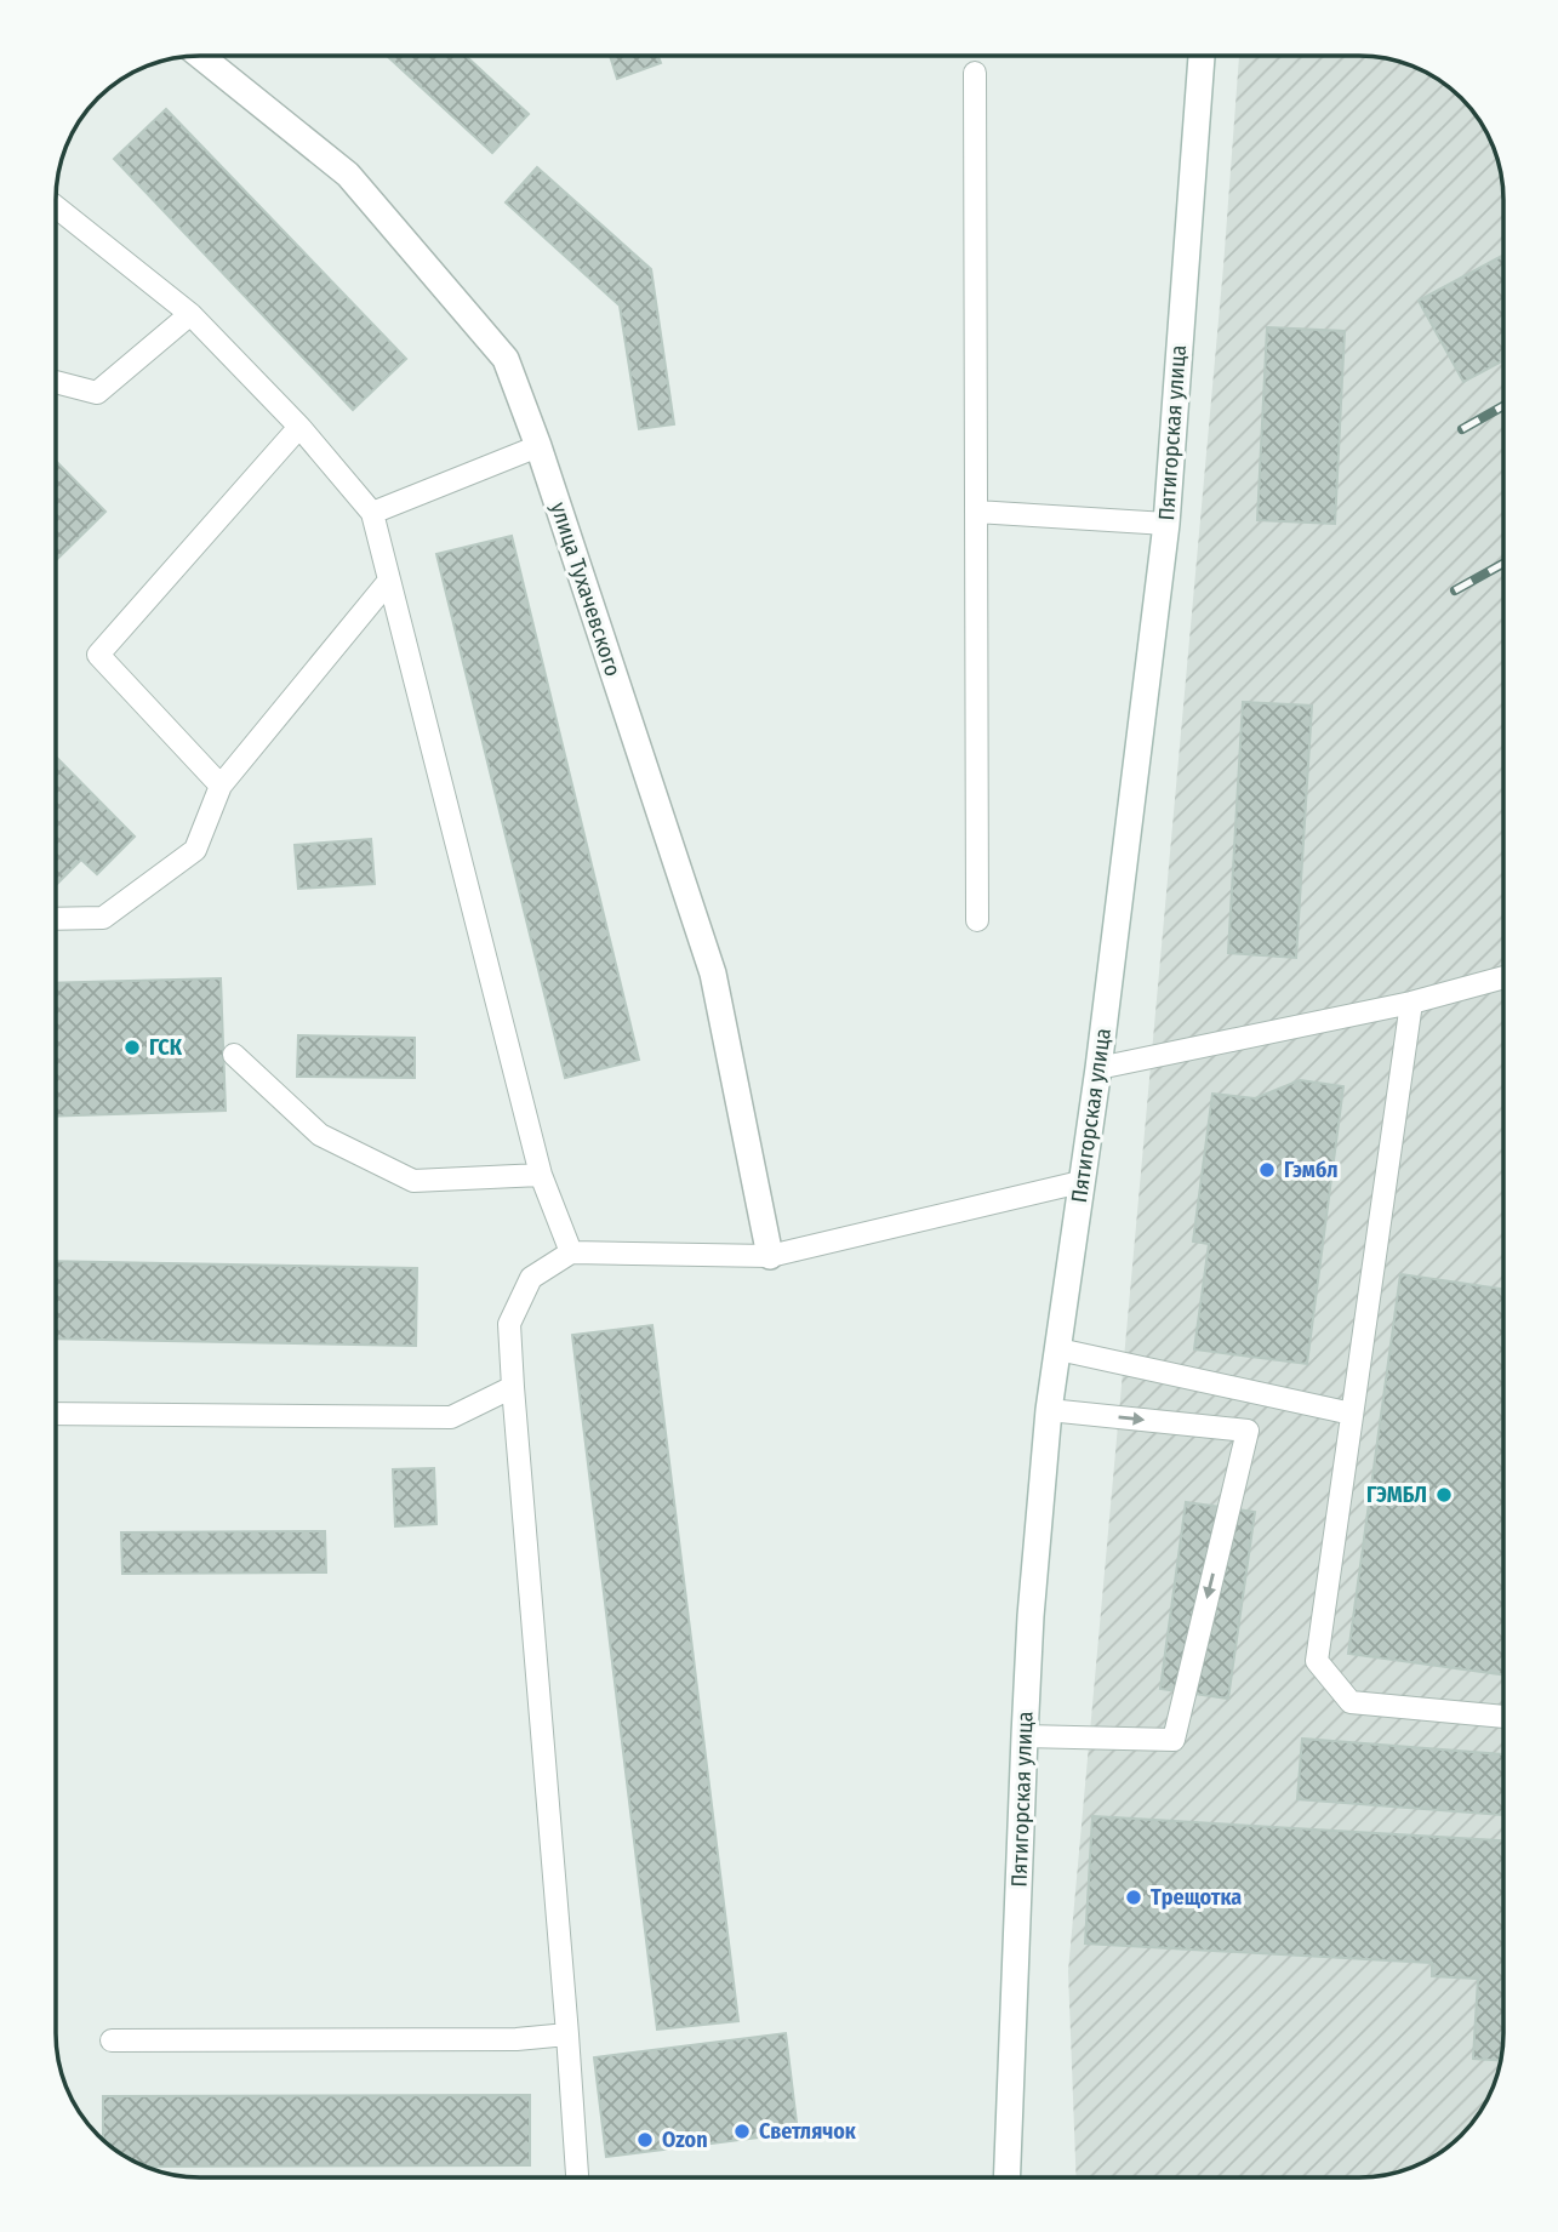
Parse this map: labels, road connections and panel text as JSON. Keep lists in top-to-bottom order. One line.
{"streets":{"main road":["Пятигорская улица","улица Тухачевского"]},"places":["ГСК","Гэмбл","ГЭМБЛ","Трещотка","Светлячок","Ozon"]}
